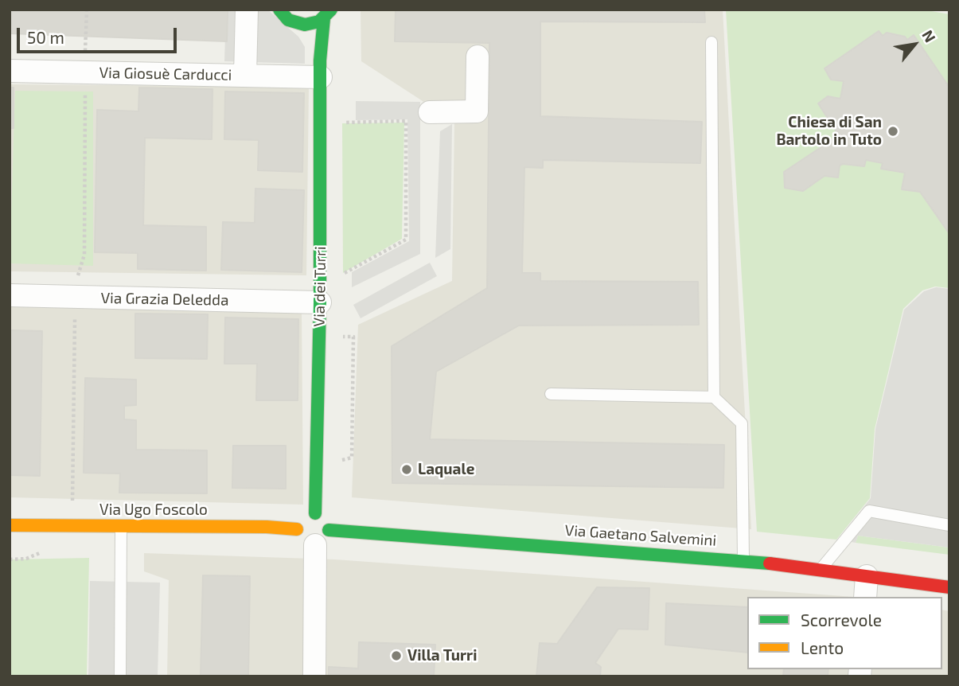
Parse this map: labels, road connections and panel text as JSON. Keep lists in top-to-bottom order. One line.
{"streets":{"street":["Via Giosuè Carducci","Via dei Turri","Via Grazia Deledda","Via Ugo Foscolo","Via Gaetano Salvemini"]},"crossings":[["Via Giosuè Carducci","Via dei Turri"],["Via dei Turri","Via Grazia Deledda"],["Via dei Turri","Via Ugo Foscolo"],["Via dei Turri","Via Gaetano Salvemini"],["Via Ugo Foscolo","Via Gaetano Salvemini"]],"places":["Chiesa di San Bartolo in Tuto","Laquale","Villa Turri"],"legend":["Scorrevole","Lento"],"scale_bar":"50 m","north":"top right"}
